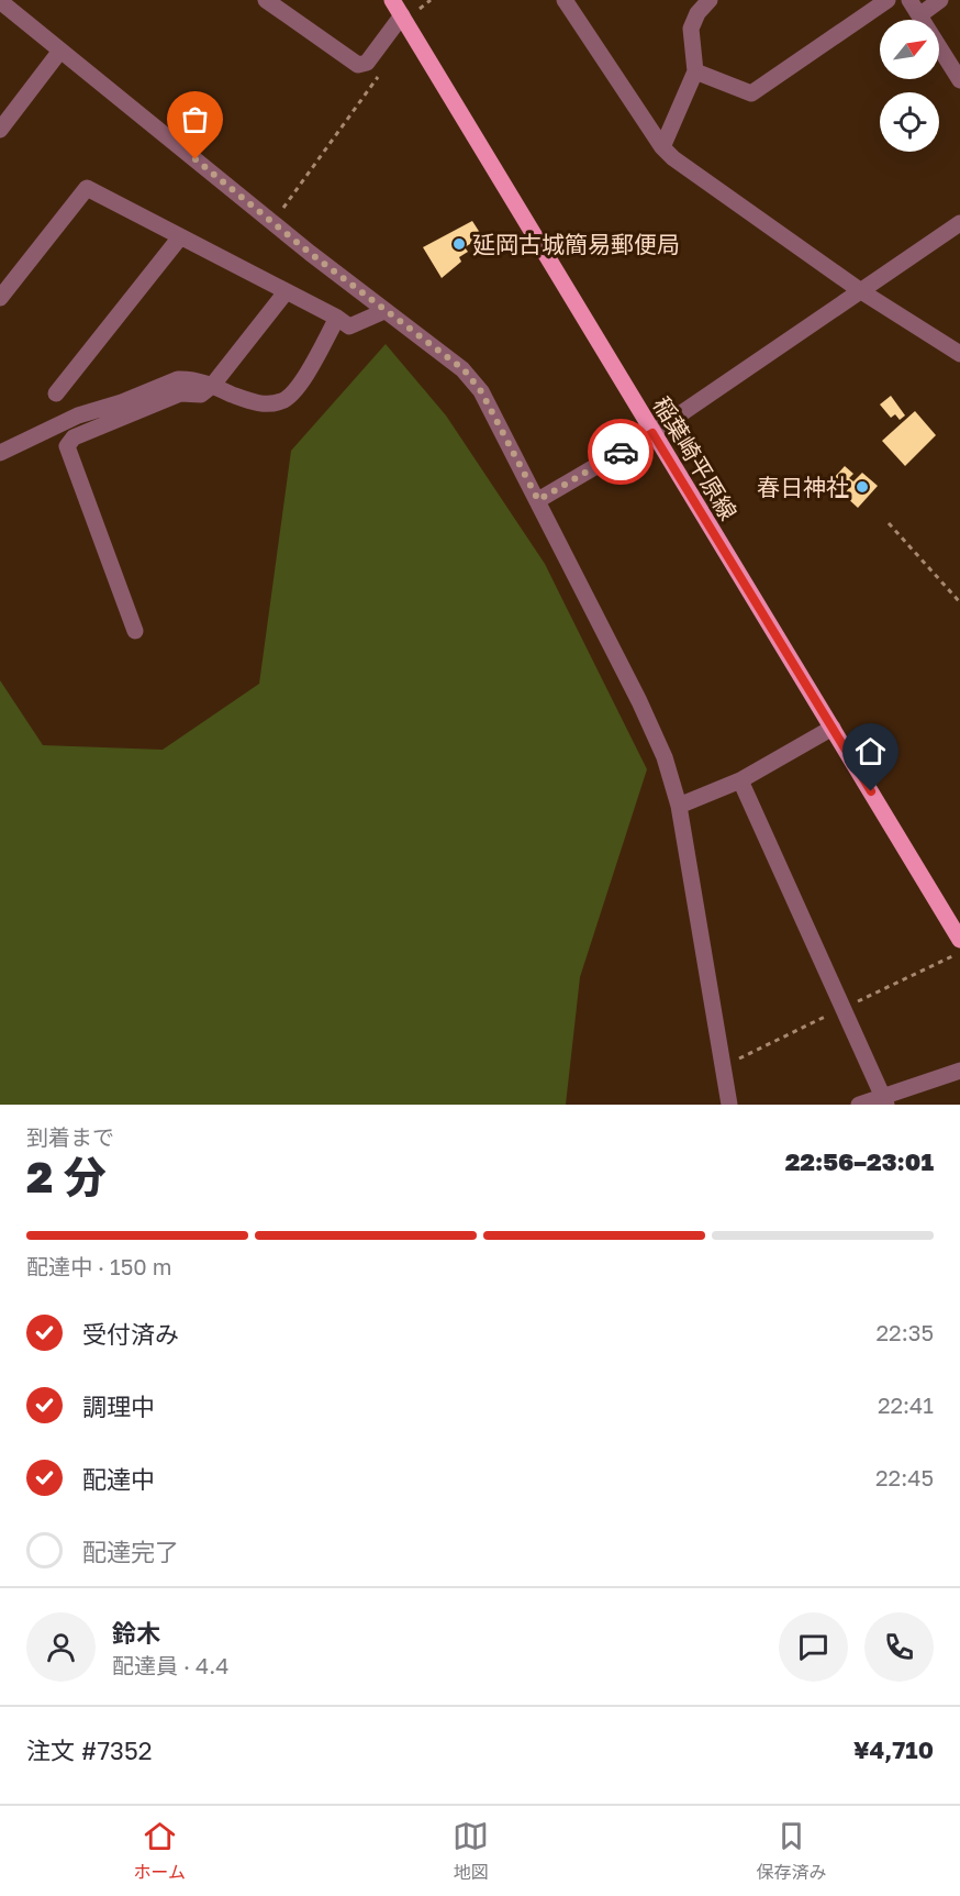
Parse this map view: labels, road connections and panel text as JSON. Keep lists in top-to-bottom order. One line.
{"streets":{"main road":["稲葉崎平原線"]},"places":["延岡古城簡易郵便局","春日神社"],"north":"top right","page":{"heading":["2 分","到着まで","22:56–23:01"],"panel":["鈴木","配達員 · 4.4","注文 #7352","¥4,710"],"bar":"配達中 · 150 m","list":[["受付済み","22:35"],["調理中","22:41"],["配達中","22:45"],"配達完了"],"tabs":["ホーム","地図","保存済み"]}}
